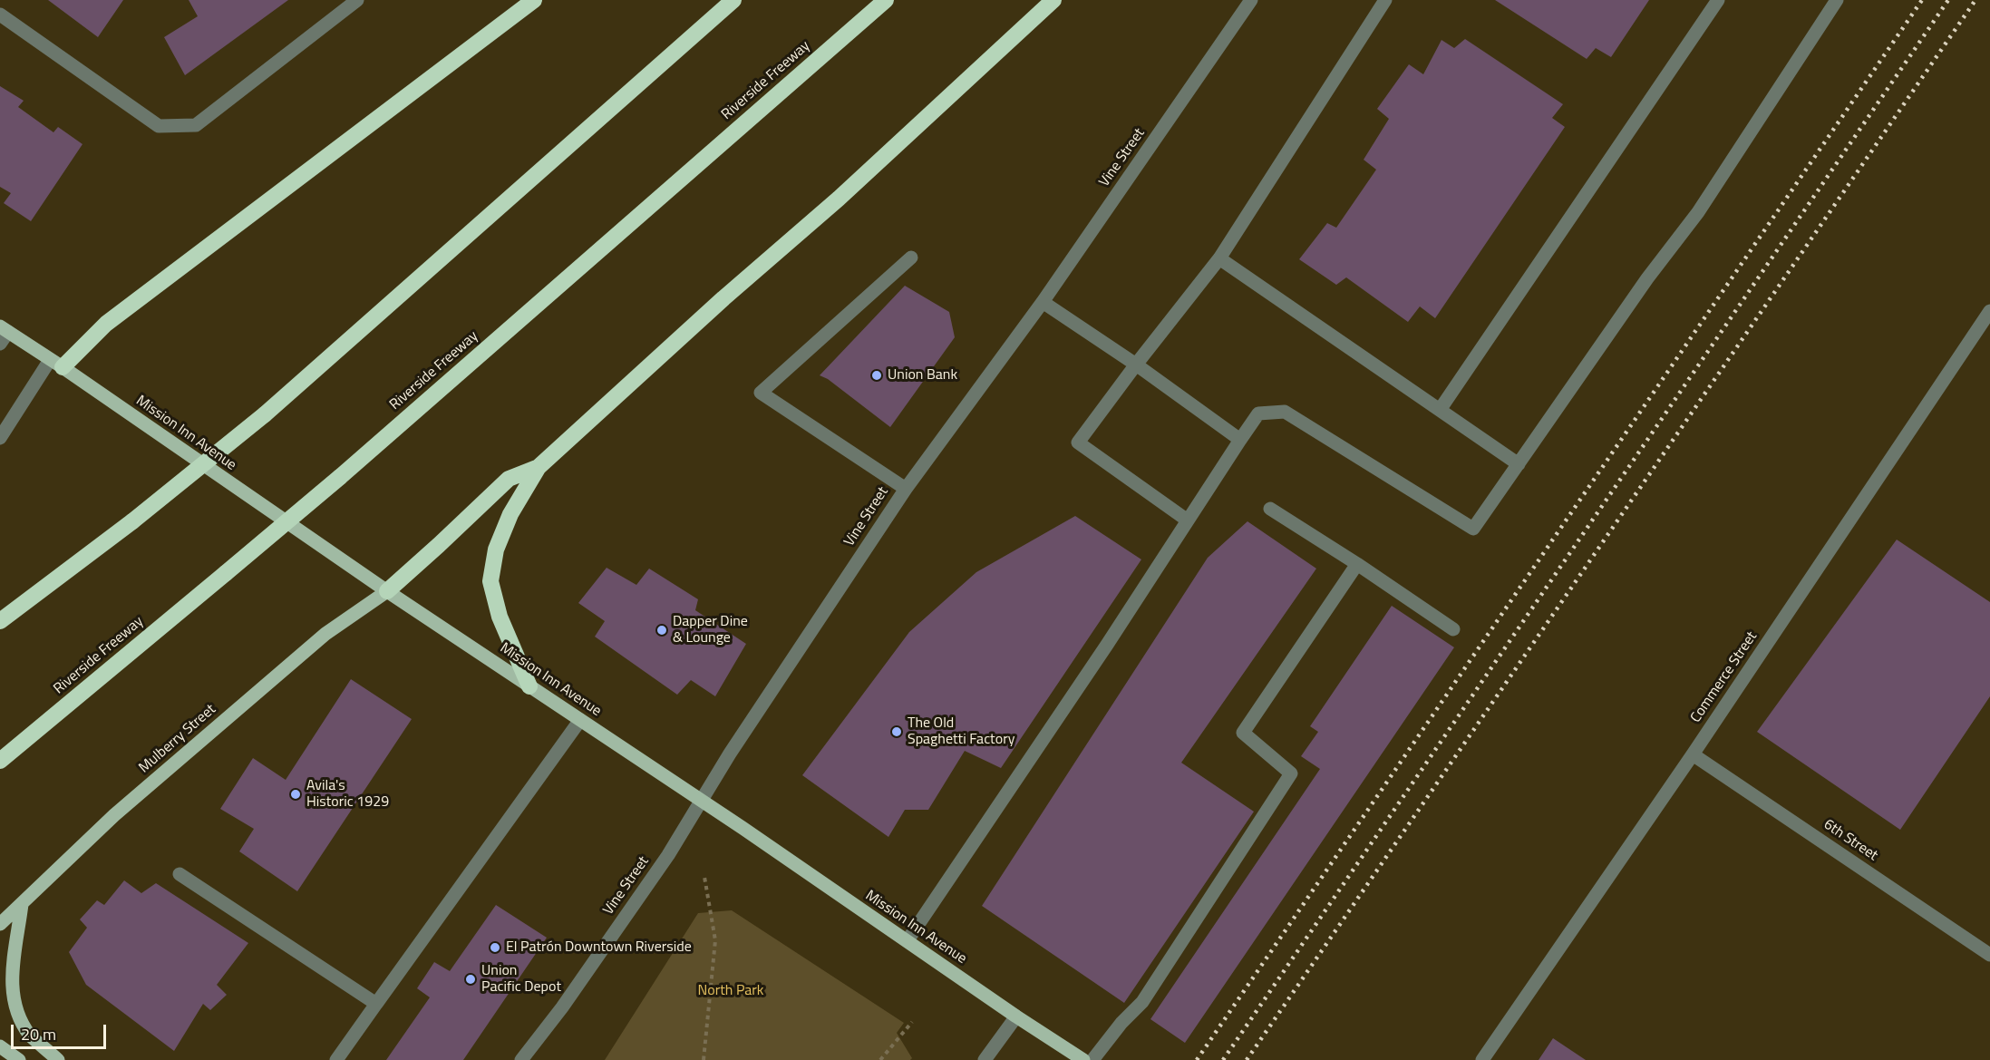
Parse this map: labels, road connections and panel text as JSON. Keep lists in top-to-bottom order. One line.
{"streets":{"highway":["Riverside Freeway"],"main road":["Mission Inn Avenue","Mulberry Street"],"street":["Vine Street","Commerce Street","6th Street"]},"crossings":[["Vine Street","Mission Inn Avenue"],["Mission Inn Avenue","Mulberry Street"],["Commerce Street","6th Street"]],"parks":["North Park"],"places":["Union Bank","Dapper Dine & Lounge","The Old Spaghetti Factory","Avila's Historic 1929","El Patrón Downtown Riverside","Union Pacific Depot"],"scale_bar":"20 m"}
